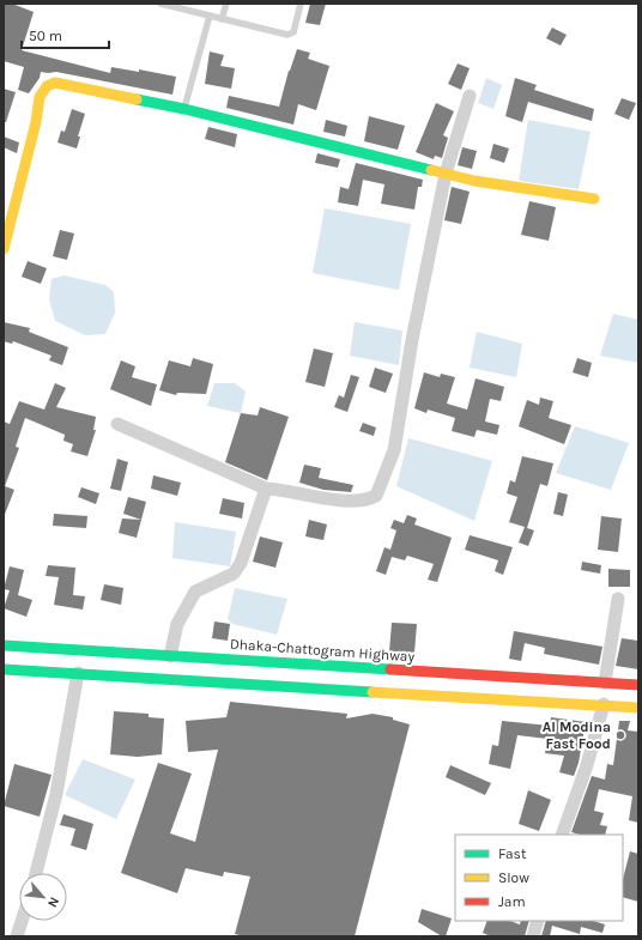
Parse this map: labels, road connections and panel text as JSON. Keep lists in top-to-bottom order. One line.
{"streets":{"main road":["Dhaka-Chattogram Highway"]},"places":["Al Modina Fast Food"],"legend":["Fast","Slow","Jam"],"scale_bar":"50 m","north":"bottom right"}
